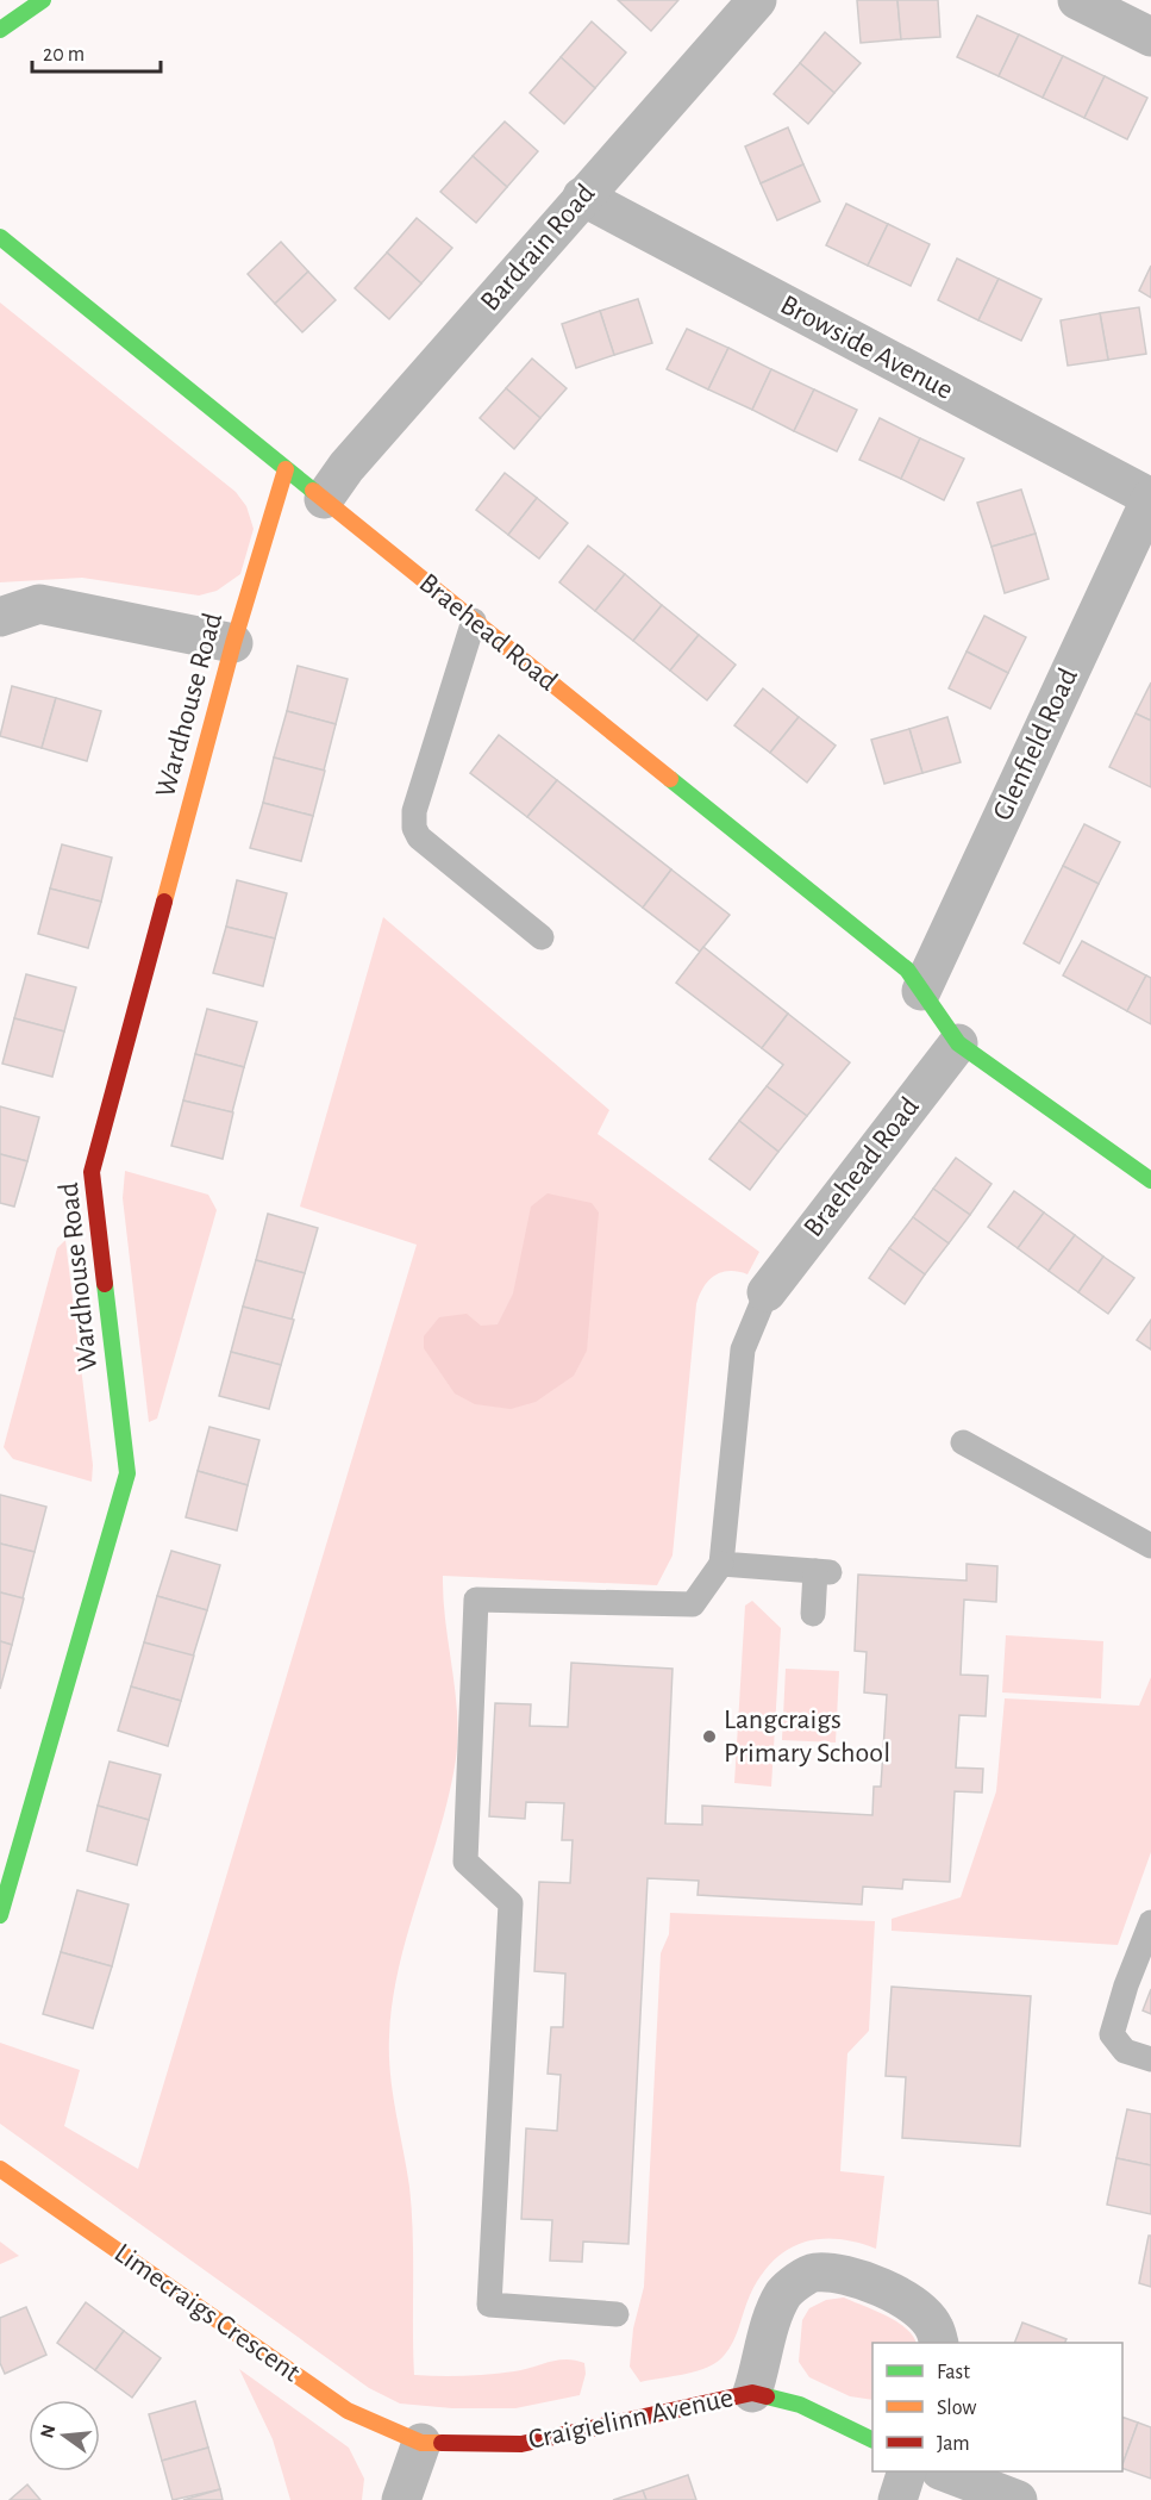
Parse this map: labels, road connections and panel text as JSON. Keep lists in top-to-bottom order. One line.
{"streets":{"street":["Bardrain Road","Browside Avenue","Braehead Road","Wardhouse Road","Glenfield Road","Limecraigs Crescent","Craigielinn Avenue"]},"crossings":[["Bardrain Road","Browside Avenue"],["Bardrain Road","Braehead Road"],["Browside Avenue","Glenfield Road"],["Braehead Road","Wardhouse Road"],["Braehead Road","Glenfield Road"],["Limecraigs Crescent","Craigielinn Avenue"]],"places":["Langcraigs Primary School"],"legend":["Fast","Slow","Jam"],"scale_bar":"20 m","north":"left"}
